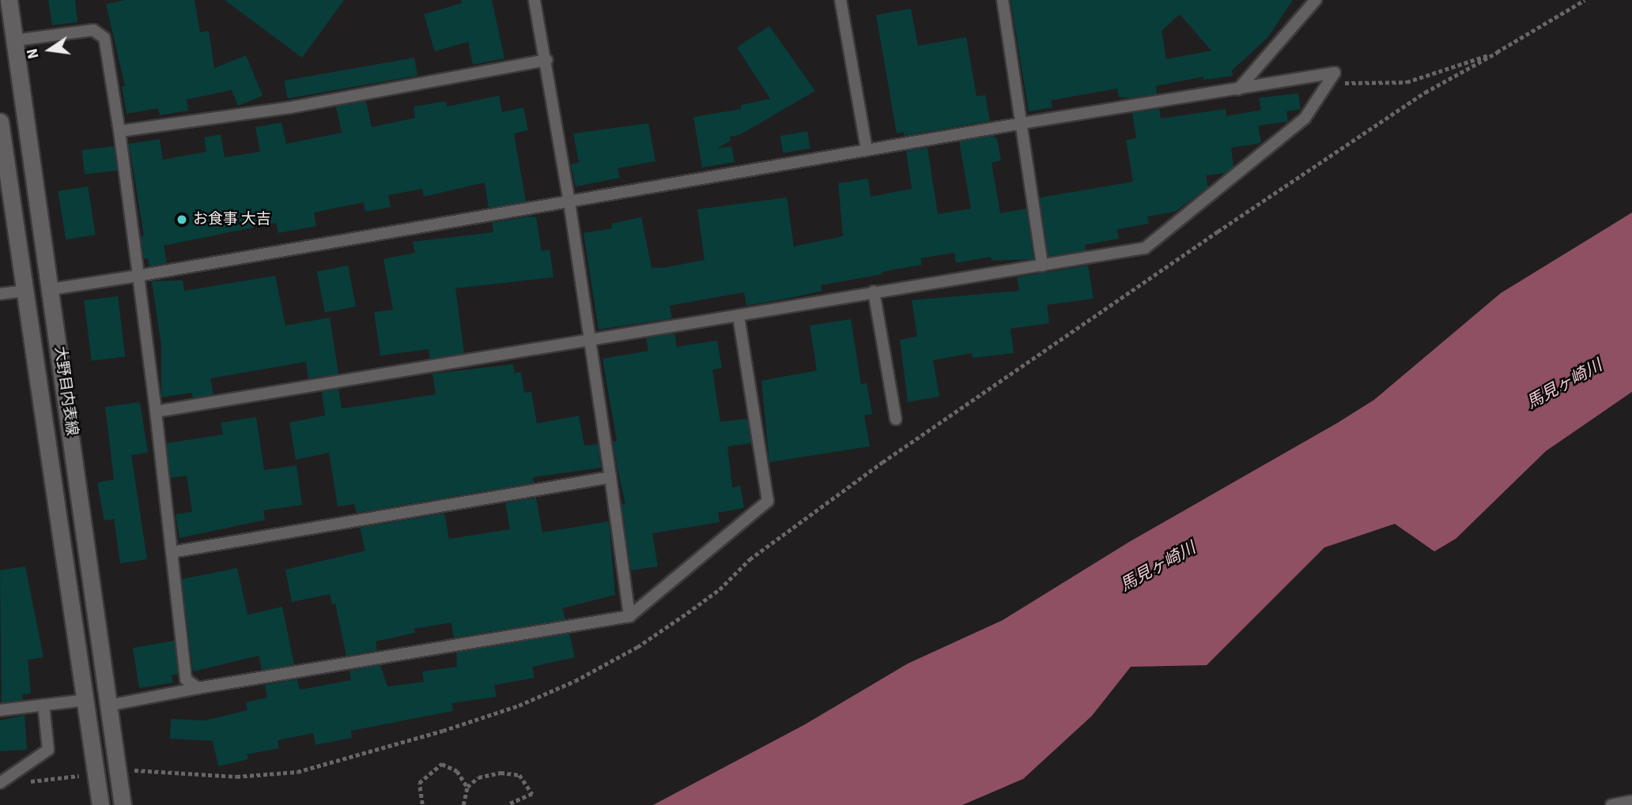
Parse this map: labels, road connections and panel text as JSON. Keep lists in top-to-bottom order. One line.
{"streets":{"main road":["大野目内表線"]},"water":["馬見ヶ崎川"],"places":["お食事 大吉"],"north":"left"}
